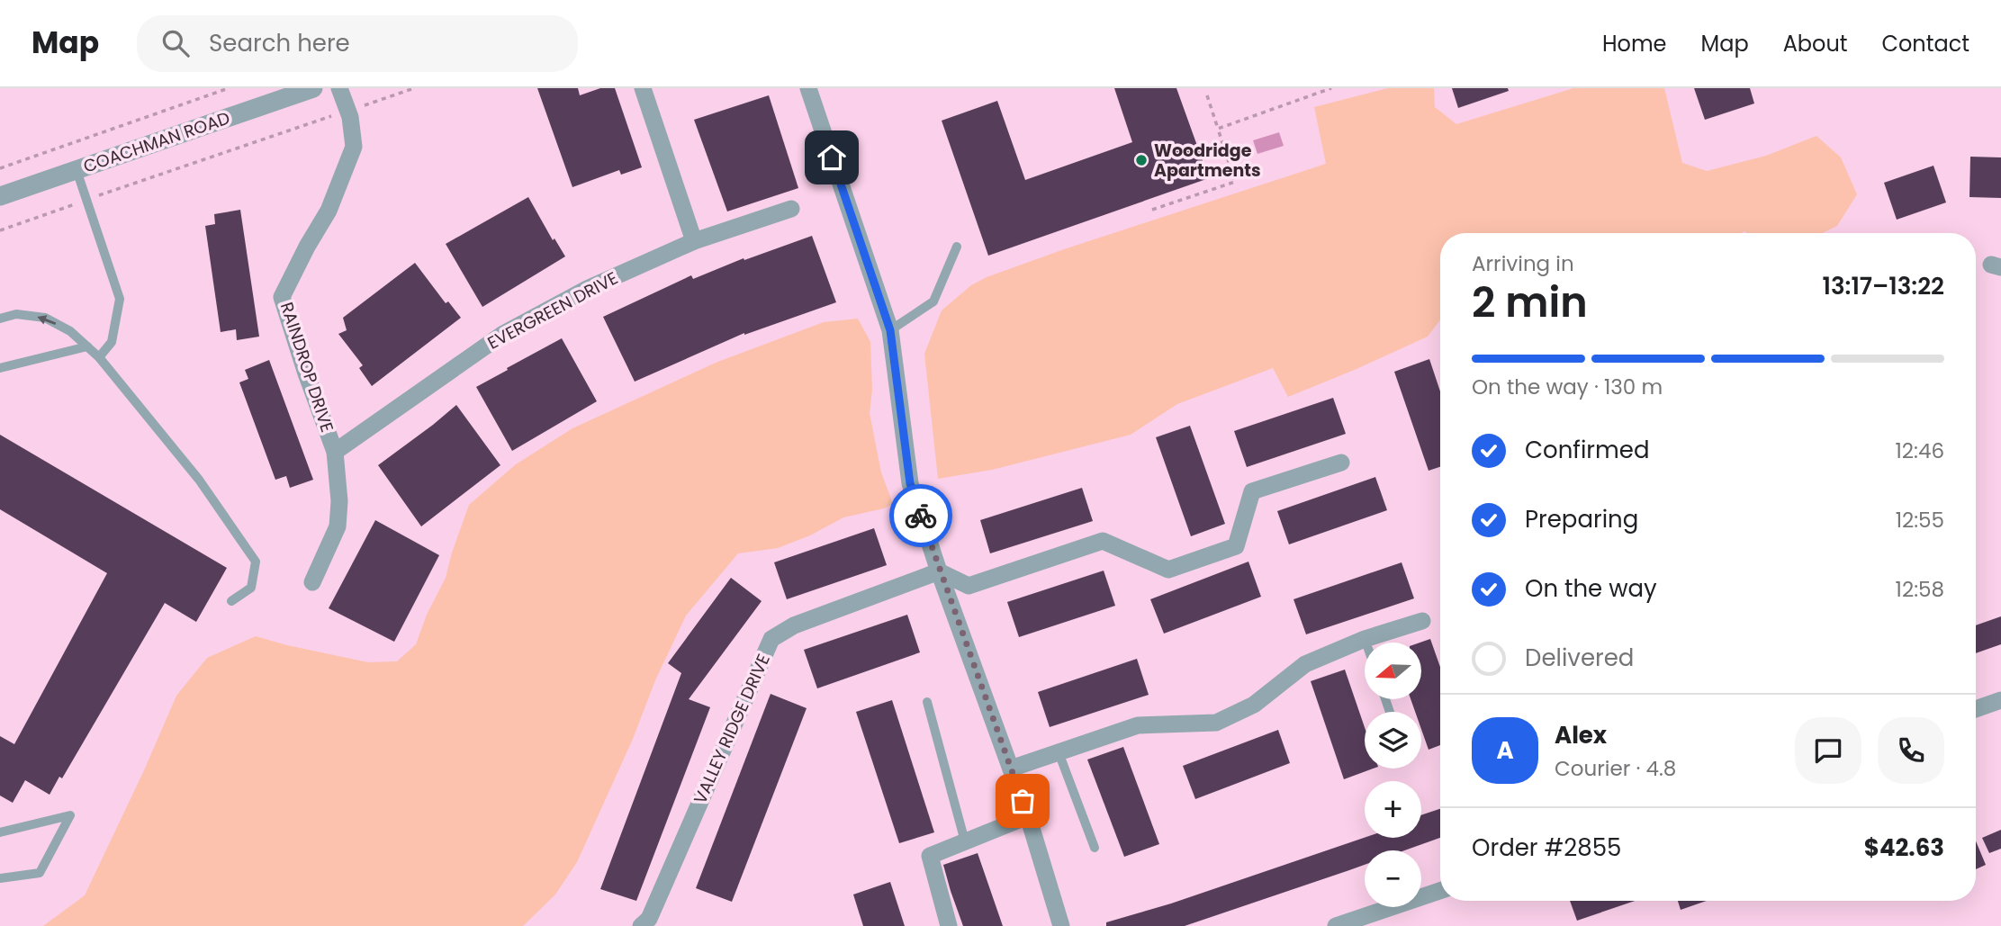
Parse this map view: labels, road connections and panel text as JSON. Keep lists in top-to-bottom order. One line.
{"streets":{"street":["COACHMAN ROAD","EVERGREEN DRIVE","RAINDROP DRIVE","VALLEY RIDGE DRIVE"]},"crossings":[["EVERGREEN DRIVE","RAINDROP DRIVE"]],"places":["Woodridge Apartments"],"north":"left","page":{"header":"Map","search":"Search here","nav":["Home","Map","About","Contact"],"heading":["2 min","Arriving in","13:17–13:22"],"panel":["Alex","Courier · 4.8","Order #2855","$42.63"],"bar":"On the way · 130 m","list":[["Confirmed","12:46"],["Preparing","12:55"],["On the way","12:58"],"Delivered"],"map_buttons":["+","−"],"round":"A"}}
